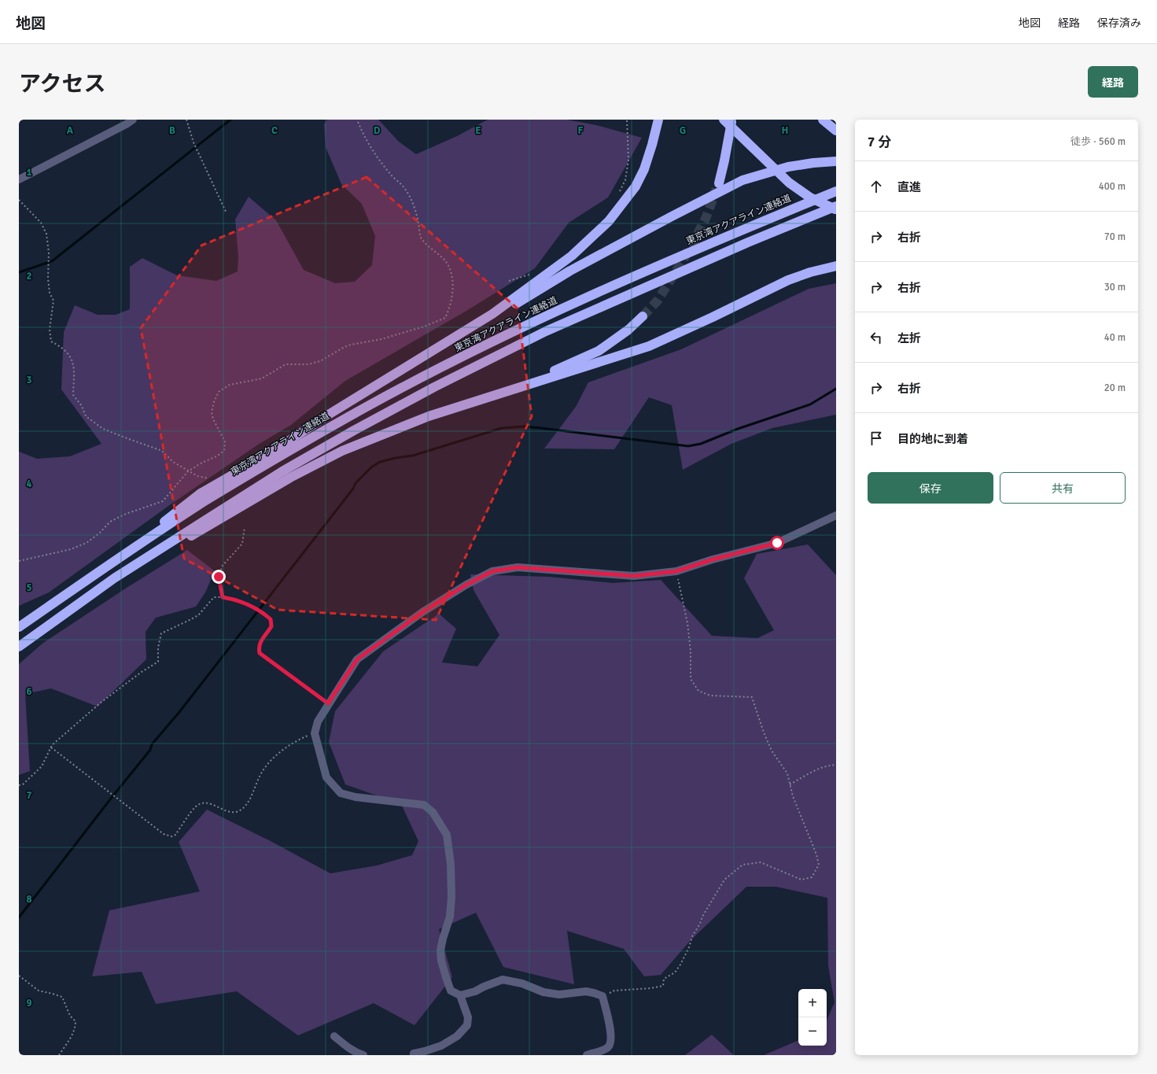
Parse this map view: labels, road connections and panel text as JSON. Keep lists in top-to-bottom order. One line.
{"streets":{"highway":["東京湾アクアライン連絡道"]},"page":{"header":"地図","nav":["地図","経路","保存済み"],"title":"アクセス","buttons":["経路",["保存","共有"]],"heading":["7 分","徒歩 · 560 m"],"list":[["直進","400 m"],["右折","70 m"],["右折","30 m"],["左折","40 m"],["右折","20 m"],"目的地に到着"],"map_buttons":["+","−"]},"grid":{"columns":["A","B","C","D","E","F","G","H"],"rows":["1","2","3","4","5","6","7","8","9"]}}
